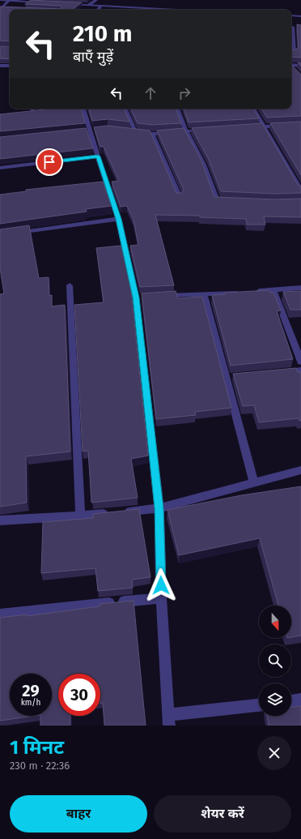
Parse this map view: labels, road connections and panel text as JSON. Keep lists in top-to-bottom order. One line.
{"north":"bottom","page":{"turn":["210 m","बाएँ मुड़ें"],"speed":"29 km/h","limit":"30","heading":["1 मिनट","230 m · 22:36"],"buttons":["बाहर","शेयर करें"]}}
